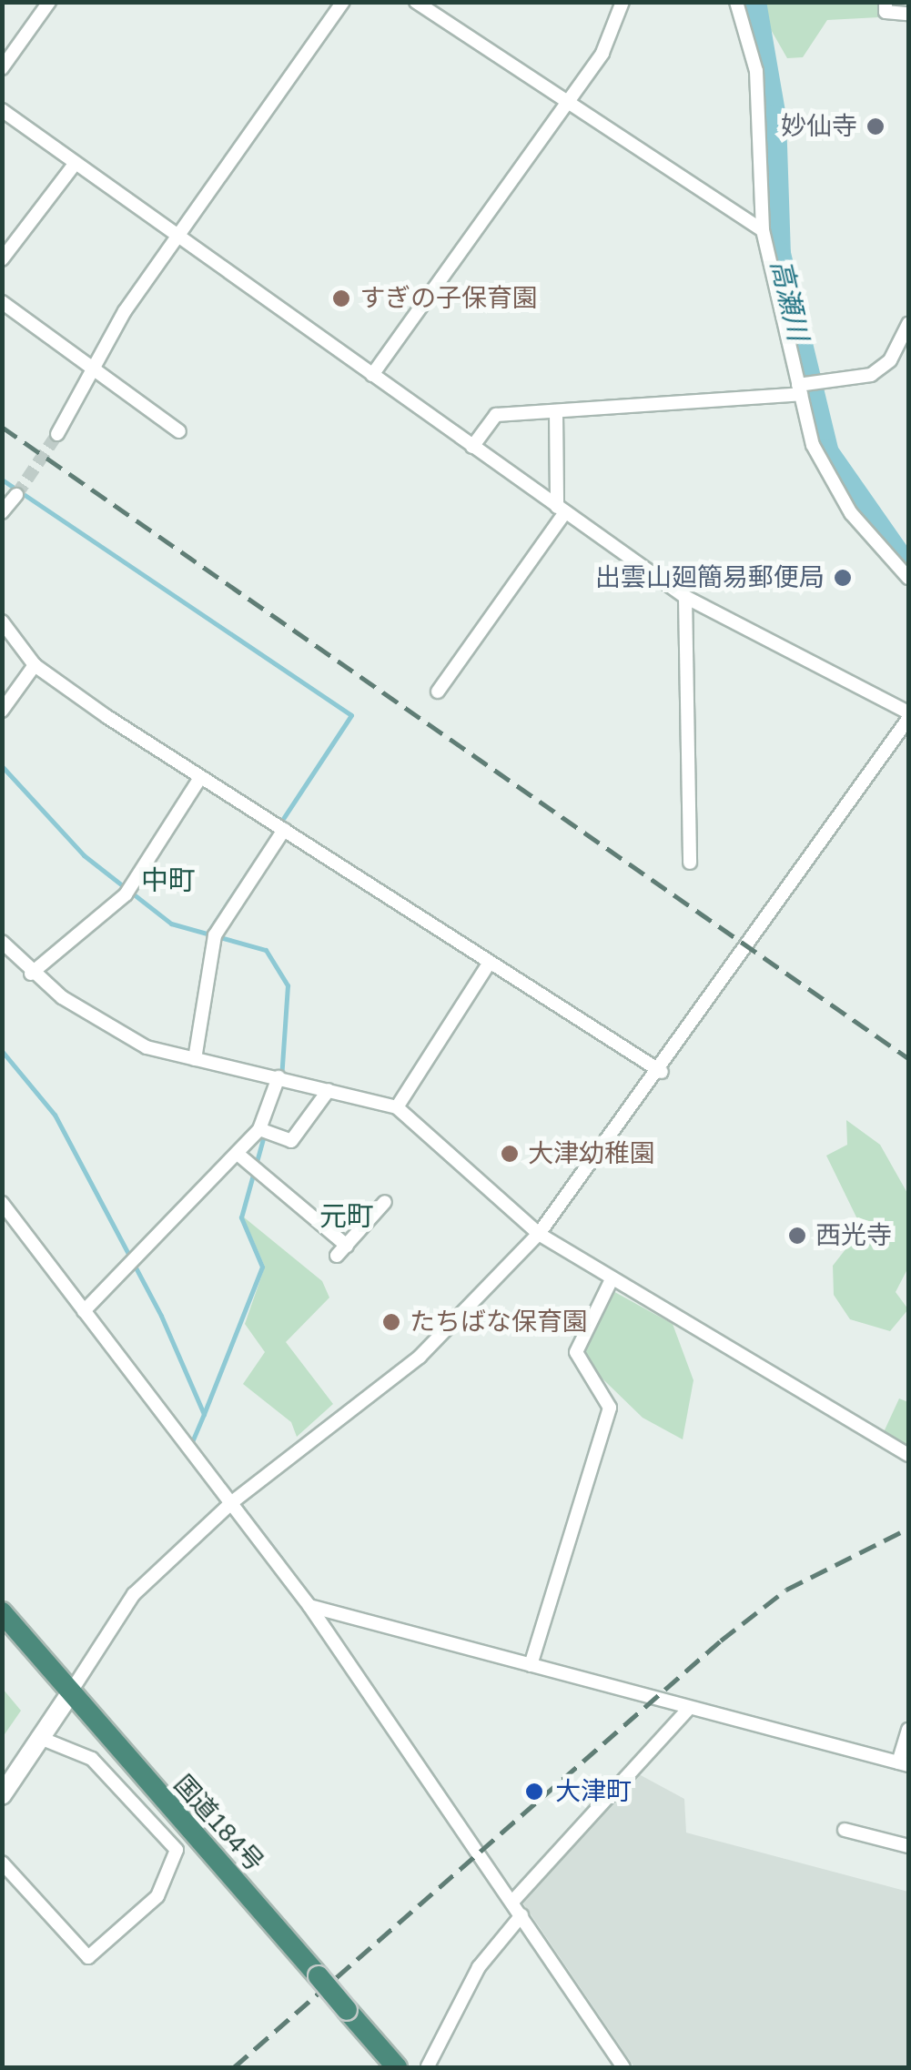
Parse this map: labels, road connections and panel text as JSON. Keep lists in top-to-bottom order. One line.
{"streets":{"highway":["国道184号"]},"districts":["中町","元町"],"water":["高瀬川"],"places":["妙仙寺","すぎの子保育園","出雲山廻簡易郵便局","大津幼稚園","西光寺","たちばな保育園","大津町"]}
